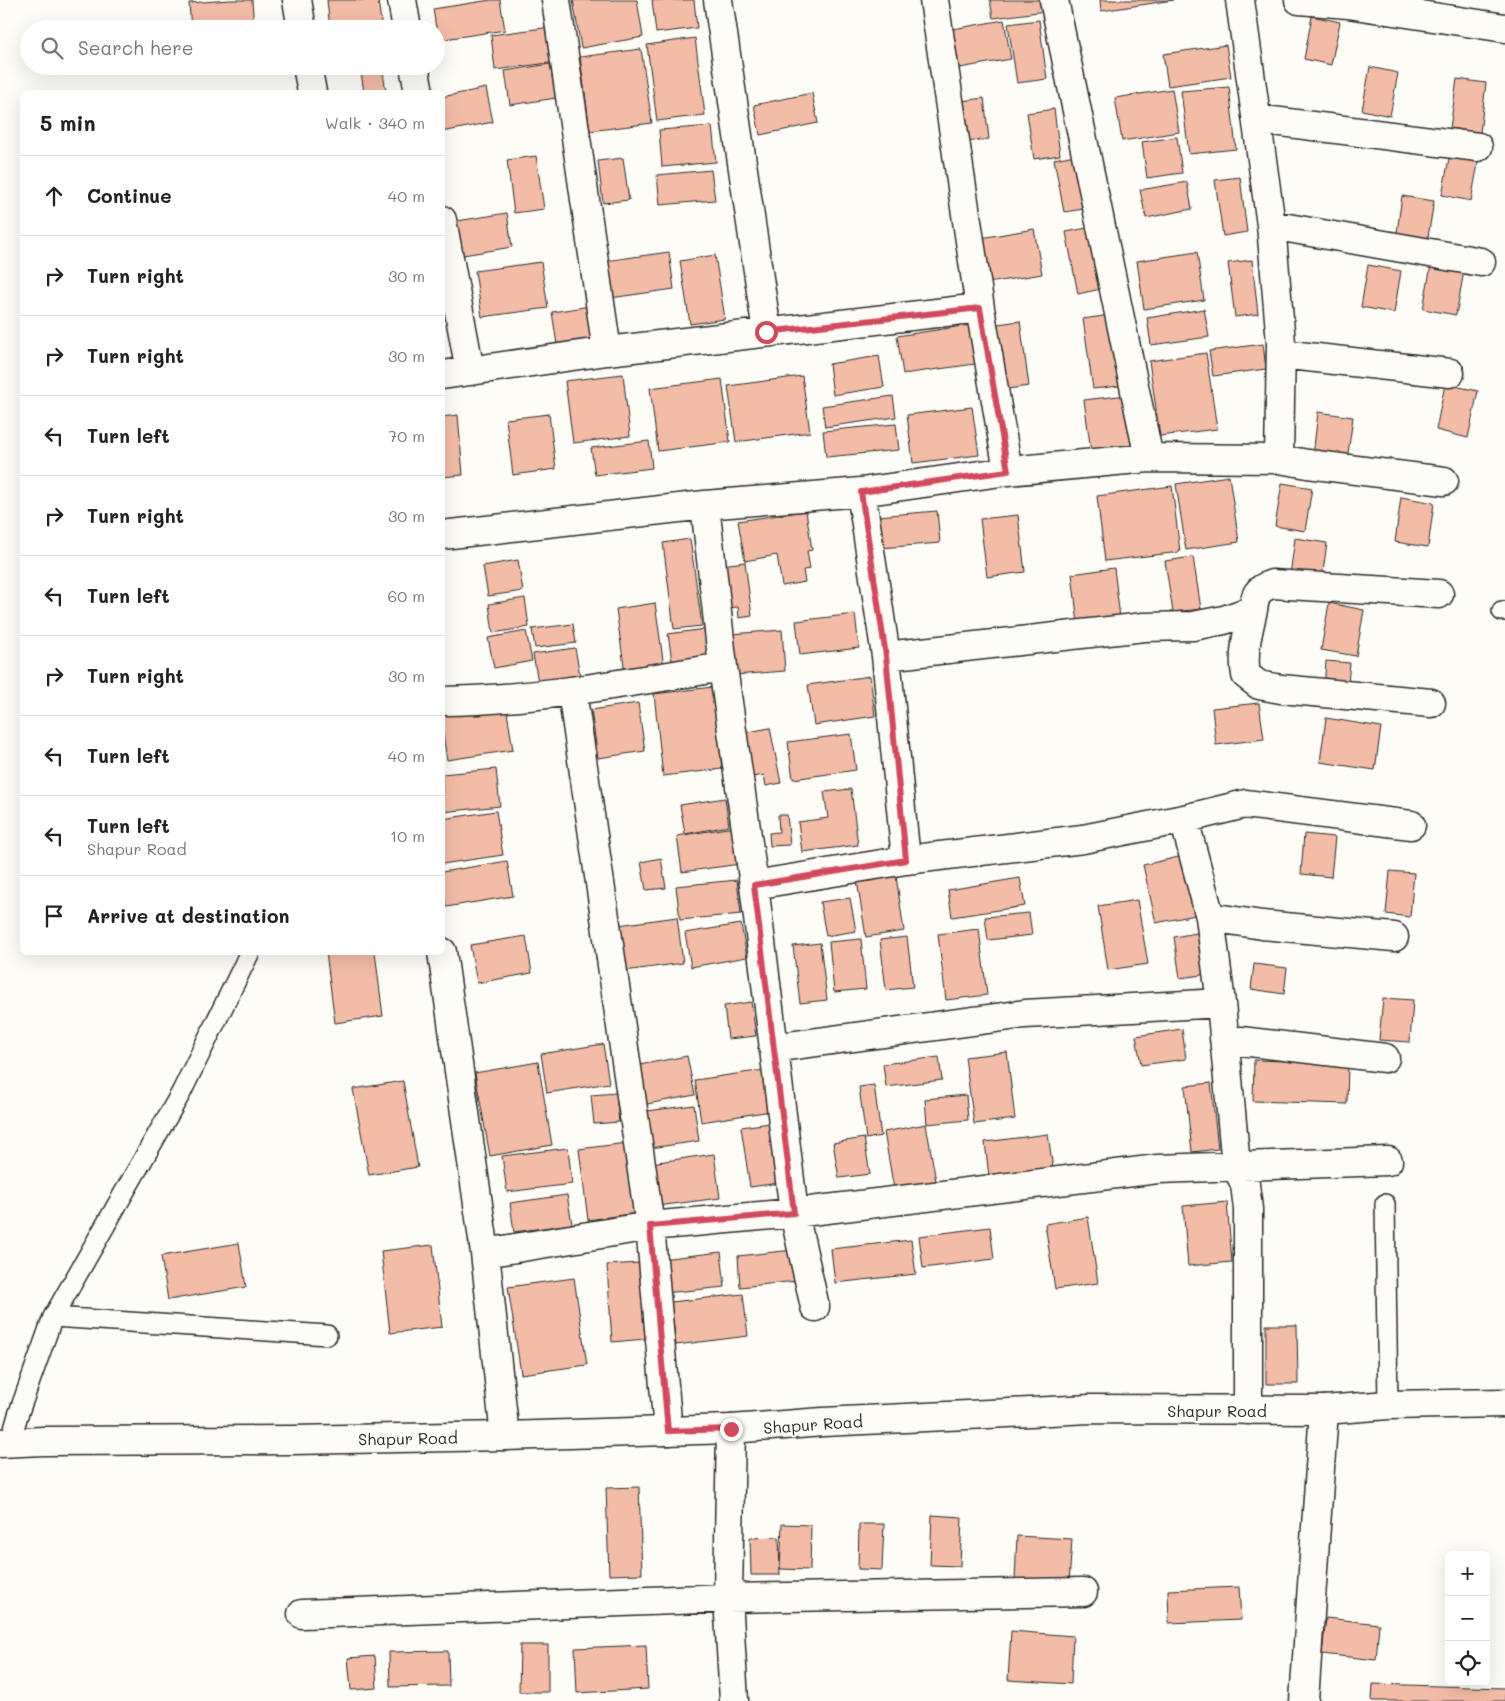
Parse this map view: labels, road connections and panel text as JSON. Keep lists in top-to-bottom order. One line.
{"streets":{"street":["Shapur Road"]},"page":{"search":"Search here","heading":["5 min","Walk · 340 m"],"list":[["Continue","40 m"],["Turn right","30 m"],["Turn right","30 m"],["Turn left","70 m"],["Turn right","30 m"],["Turn left","60 m"],["Turn right","30 m"],["Turn left","40 m"],["Turn left","Shapur Road","10 m"],"Arrive at destination"],"map_buttons":["+","−"]}}
